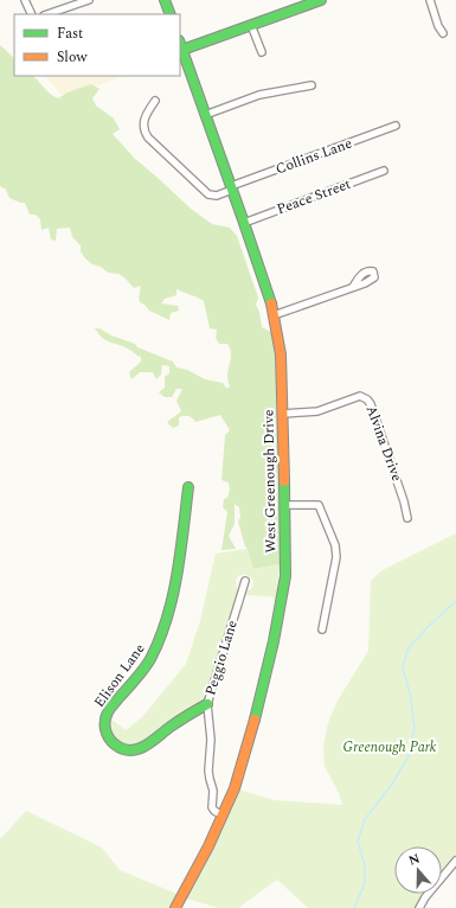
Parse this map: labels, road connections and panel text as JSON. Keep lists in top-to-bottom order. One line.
{"streets":{"street":["Collins Lane","Peace Street","Alvina Drive","West Greenough Drive","Peggio Lane","Elison Lane"]},"crossings":[["Collins Lane","West Greenough Drive"],["Peace Street","West Greenough Drive"],["Alvina Drive","West Greenough Drive"],["West Greenough Drive","Peggio Lane"],["Peggio Lane","Elison Lane"]],"parks":["Greenough Park"],"legend":["Fast","Slow"],"north":"top"}
